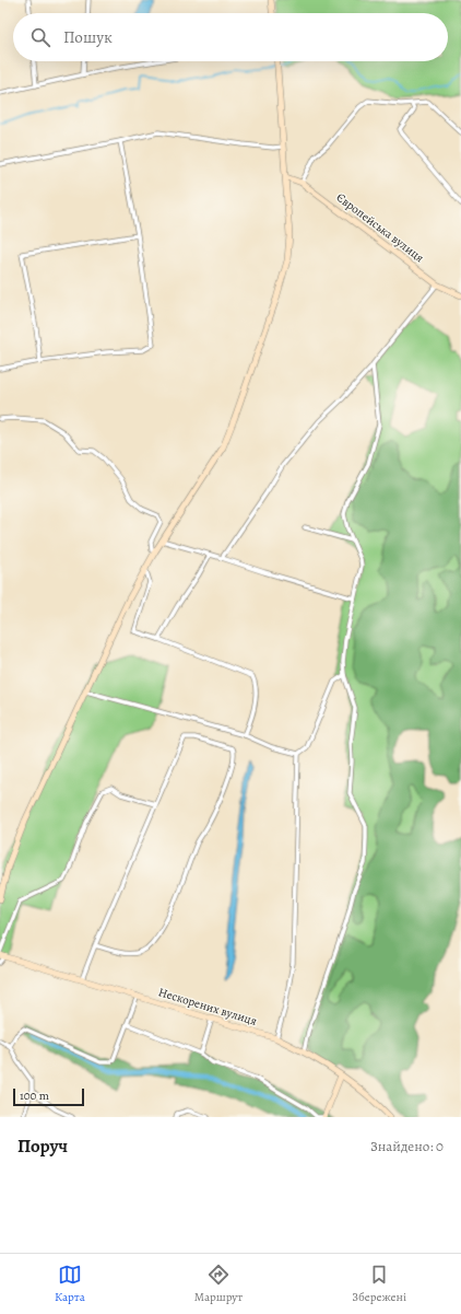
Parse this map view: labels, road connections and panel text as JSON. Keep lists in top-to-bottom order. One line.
{"streets":{"main road":["Європейська вулиця","Нескорених вулиця"]},"scale_bar":"100 m","page":{"search":"Пошук","scale":"100 m","heading":["Поруч","Знайдено: 0"],"nav":["Карта","Маршрут","Збережені"]}}
